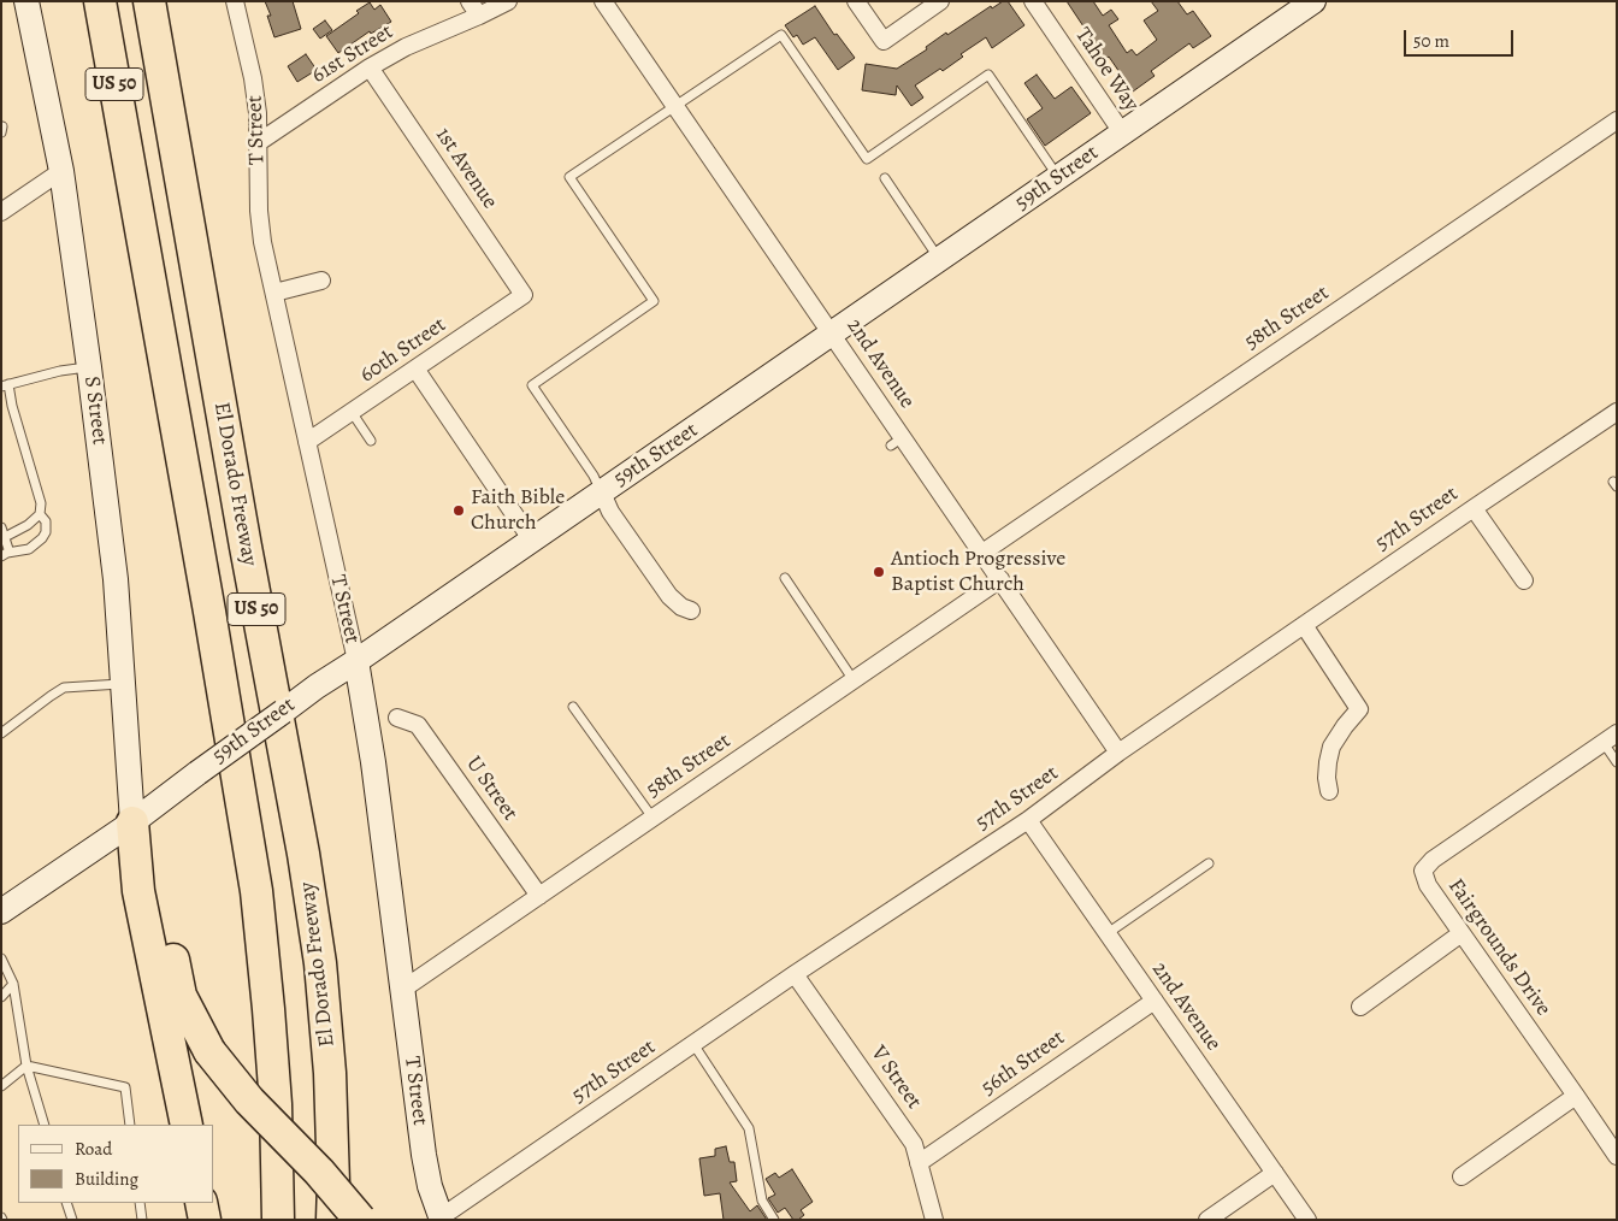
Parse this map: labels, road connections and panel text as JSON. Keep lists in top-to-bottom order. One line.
{"streets":{"highway":["US 50","El Dorado Freeway"],"street":["61st Street","Tahoe Way","T Street","1st Avenue","59th Street","58th Street","60th Street","2nd Avenue","S Street","57th Street","U Street","Fairgrounds Drive","56th Street","V Street"]},"crossings":[["61st Street","T Street"],["61st Street","1st Avenue"],["Tahoe Way","59th Street"],["T Street","59th Street"],["T Street","58th Street"],["T Street","60th Street"],["T Street","57th Street"],["1st Avenue","60th Street"],["59th Street","2nd Avenue"],["59th Street","S Street"],["58th Street","2nd Avenue"],["58th Street","U Street"],["2nd Avenue","57th Street"],["2nd Avenue","56th Street"],["57th Street","V Street"],["56th Street","V Street"]],"places":["Faith Bible Church","Antioch Progressive Baptist Church"],"legend":["Road","Building"],"scale_bar":"50 m"}
